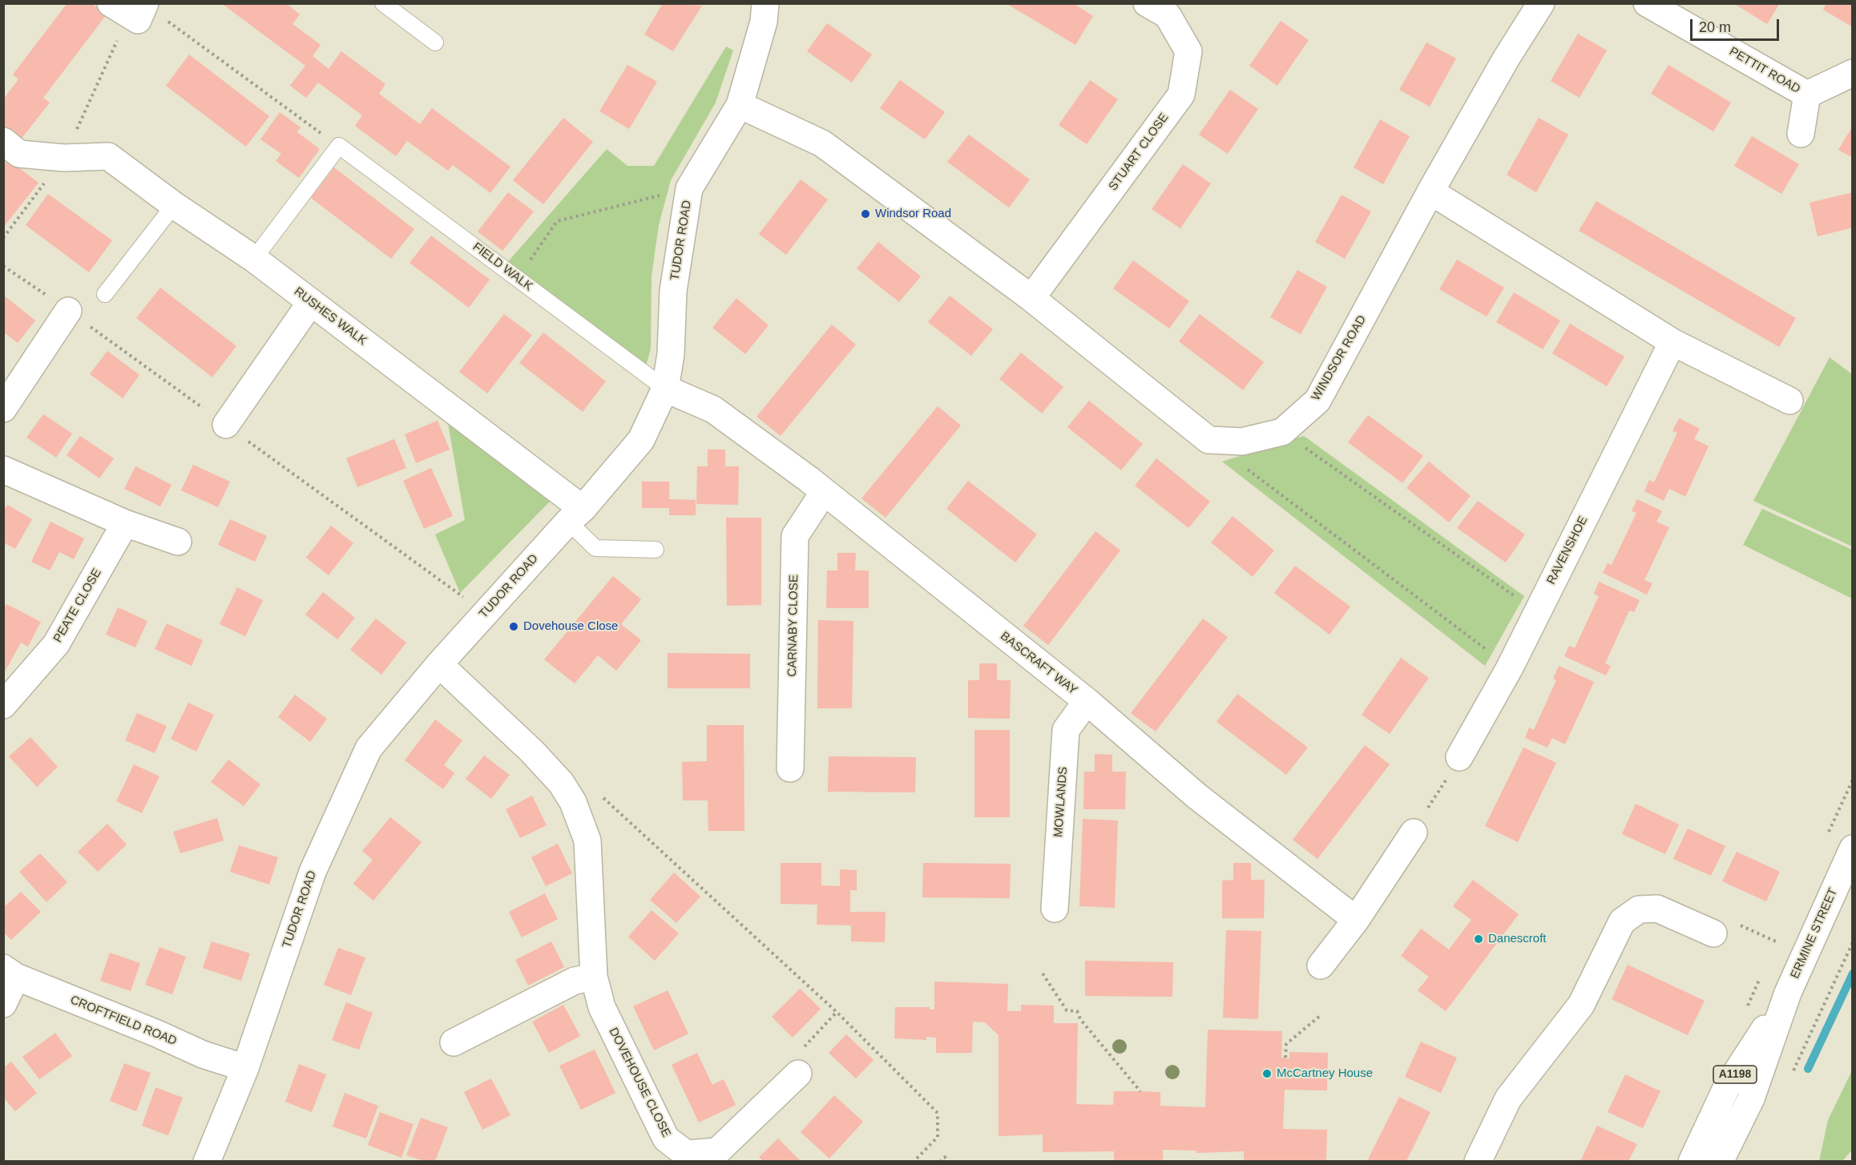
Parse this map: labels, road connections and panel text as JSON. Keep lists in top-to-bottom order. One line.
{"streets":{"street":["PETTIT ROAD","STUART CLOSE","TUDOR ROAD","RUSHES WALK","WINDSOR ROAD","RAVENSHOE","PEATE CLOSE","CARNABY CLOSE","BASCRAFT WAY","MOWLANDS","ERMINE STREET","CROFTFIELD ROAD","A1198","DOVEHOUSE CLOSE"],"lane":["FIELD WALK"]},"crossings":[["STUART CLOSE","WINDSOR ROAD"],["TUDOR ROAD","FIELD WALK"],["TUDOR ROAD","RUSHES WALK"],["TUDOR ROAD","WINDSOR ROAD"],["TUDOR ROAD","BASCRAFT WAY"],["TUDOR ROAD","CROFTFIELD ROAD"],["TUDOR ROAD","DOVEHOUSE CLOSE"],["FIELD WALK","BASCRAFT WAY"],["CARNABY CLOSE","BASCRAFT WAY"],["BASCRAFT WAY","MOWLANDS"]],"places":["Windsor Road","Dovehouse Close","Danescroft","McCartney House"],"scale_bar":"20 m"}
